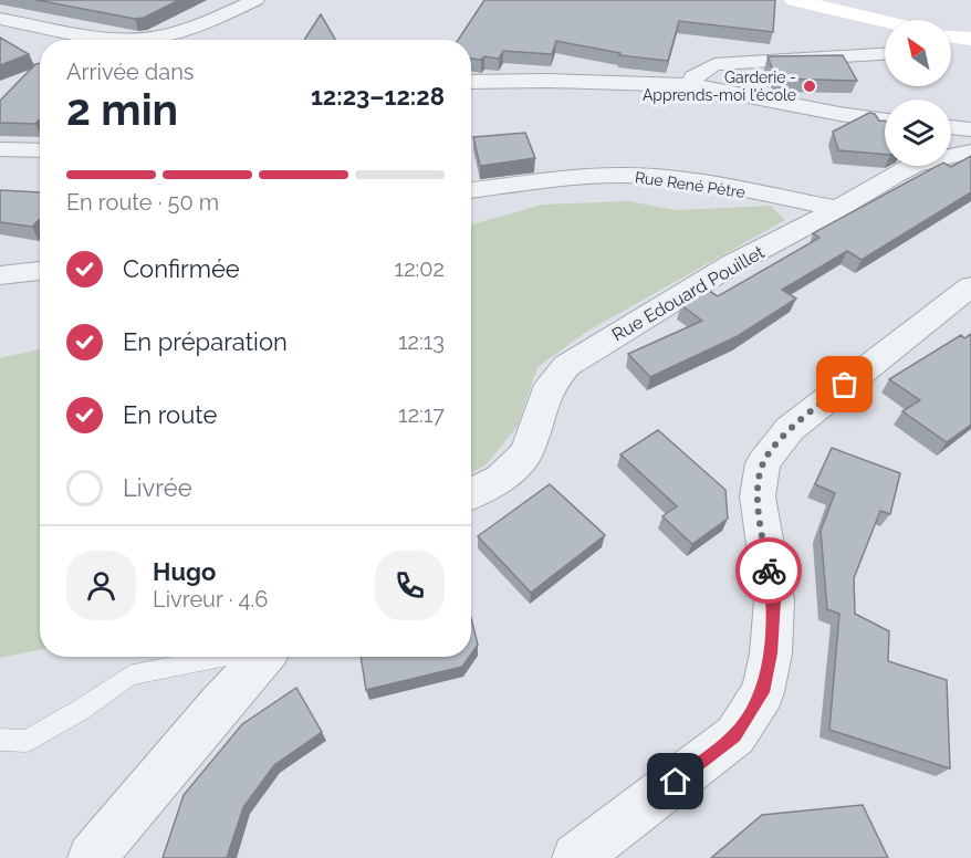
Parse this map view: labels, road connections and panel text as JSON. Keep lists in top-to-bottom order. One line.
{"streets":{"street":["Rue René Pètre","Rue Edouard Pouillet"]},"crossings":[["Rue René Pètre","Rue Edouard Pouillet"]],"places":["Garderie - Apprends-moi l'école"],"north":"top left","page":{"heading":["2 min","Arrivée dans","12:23–12:28"],"panel":["Hugo","Livreur · 4.6"],"bar":"En route · 50 m","list":[["Confirmée","12:02"],["En préparation","12:13"],["En route","12:17"],"Livrée"]}}
